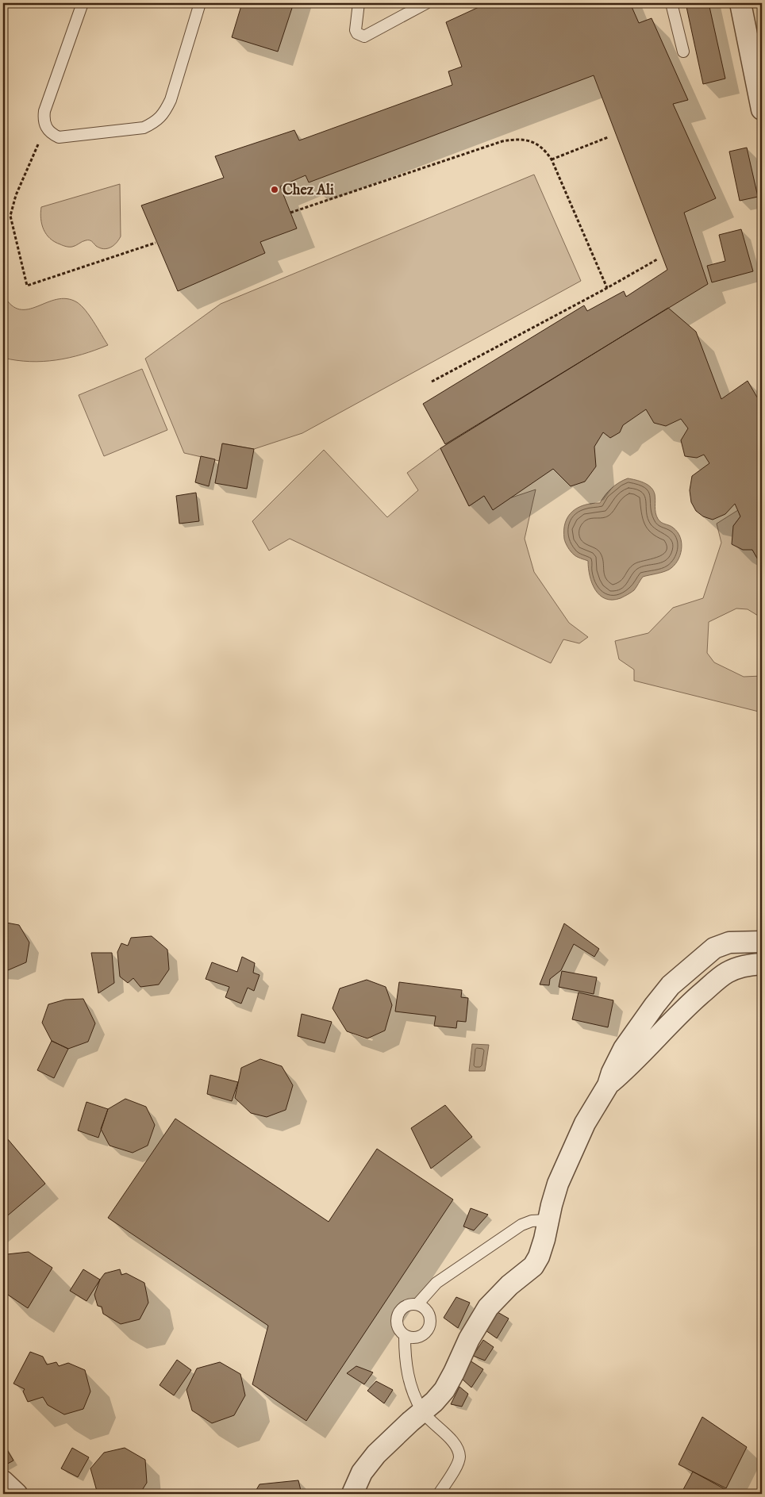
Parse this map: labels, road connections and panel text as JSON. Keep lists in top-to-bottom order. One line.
{"places":["Chez Ali"]}
